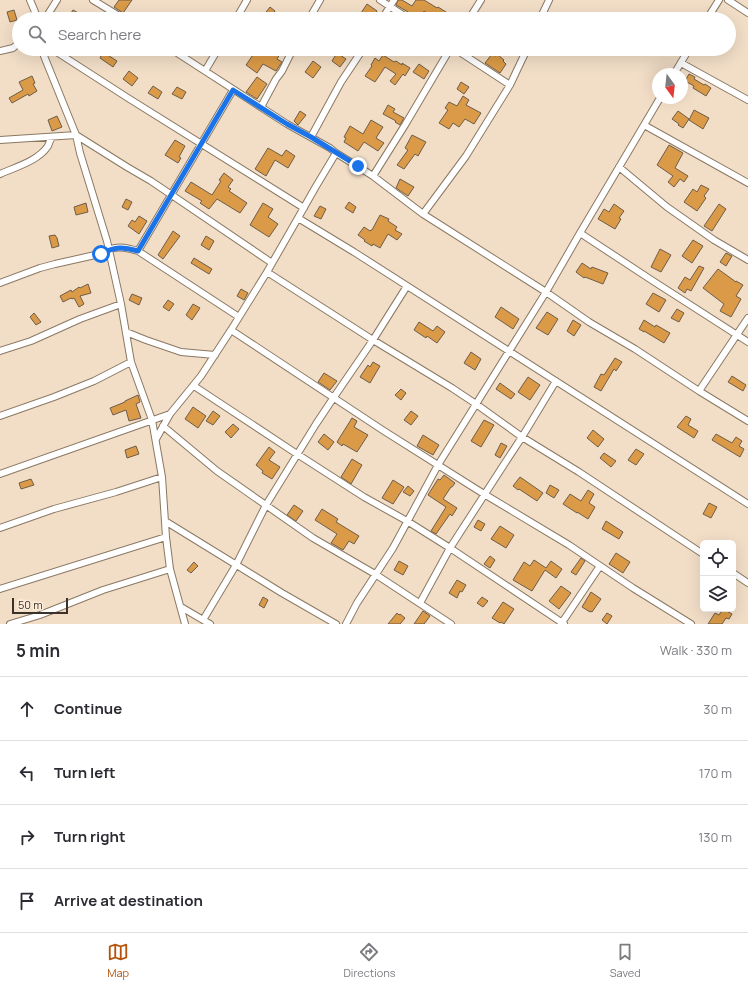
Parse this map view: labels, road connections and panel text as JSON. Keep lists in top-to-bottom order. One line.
{"scale_bar":"50 m","north":"bottom","page":{"search":"Search here","scale":"50 m","heading":["5 min","Walk · 330 m"],"list":[["Continue","30 m"],["Turn left","170 m"],["Turn right","130 m"],"Arrive at destination"],"nav":["Map","Directions","Saved"]}}
